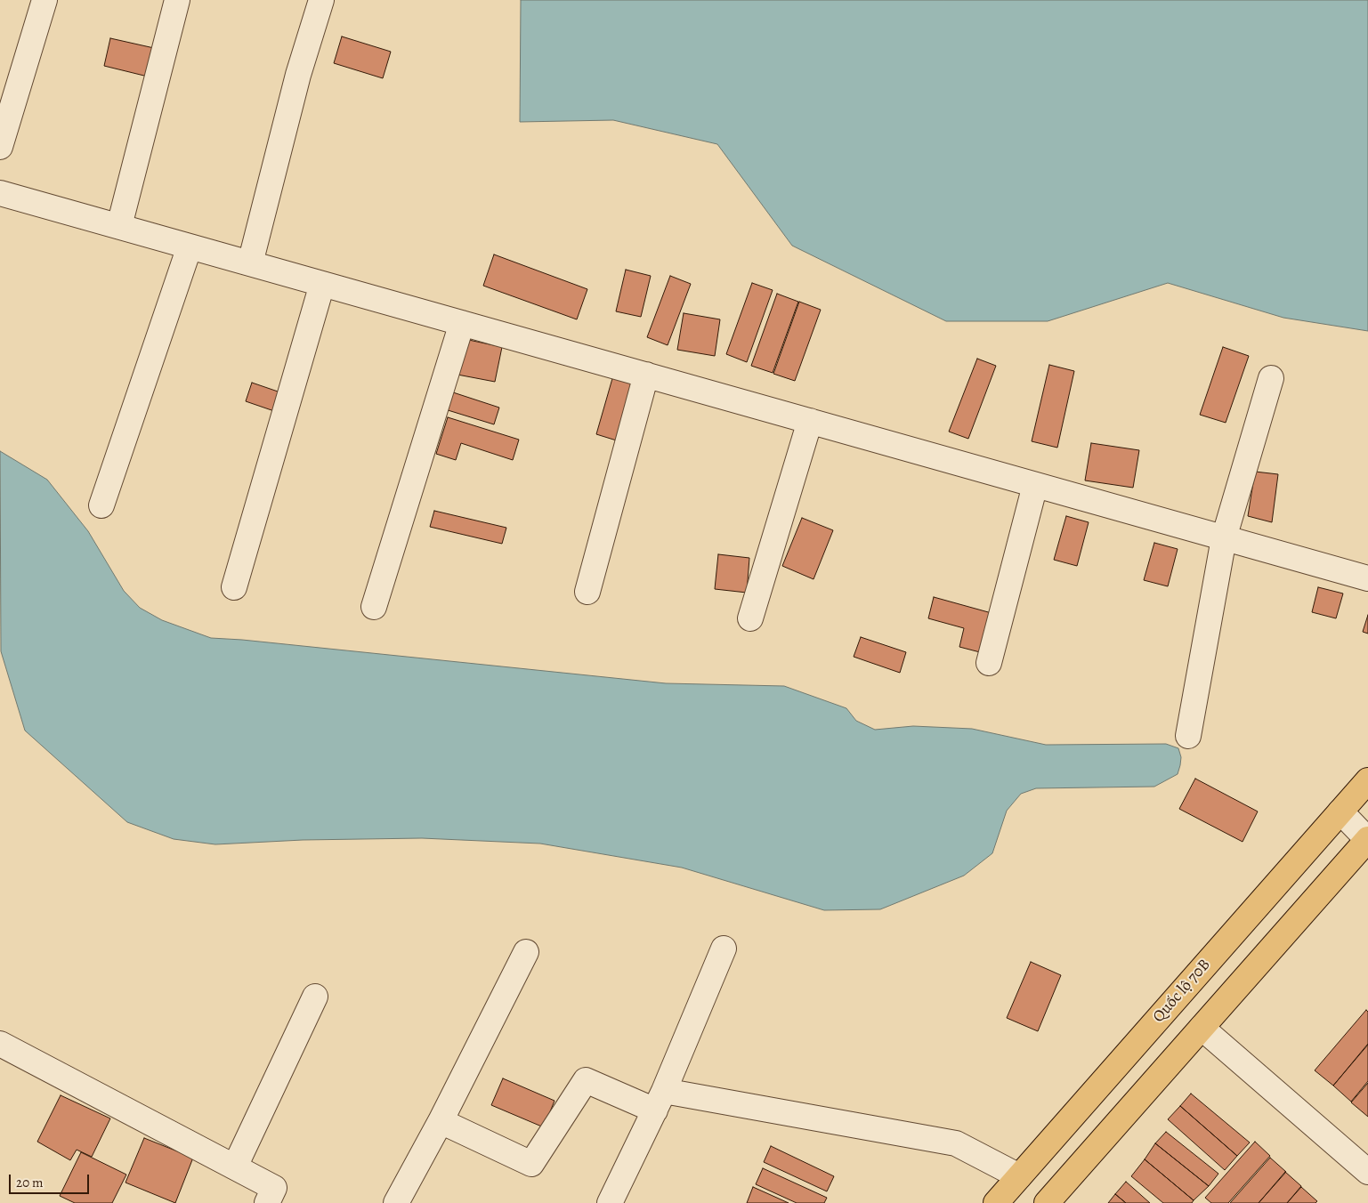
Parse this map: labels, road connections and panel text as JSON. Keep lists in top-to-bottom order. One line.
{"streets":{"main road":["Quốc lộ 70B"]},"scale_bar":"20 m"}
